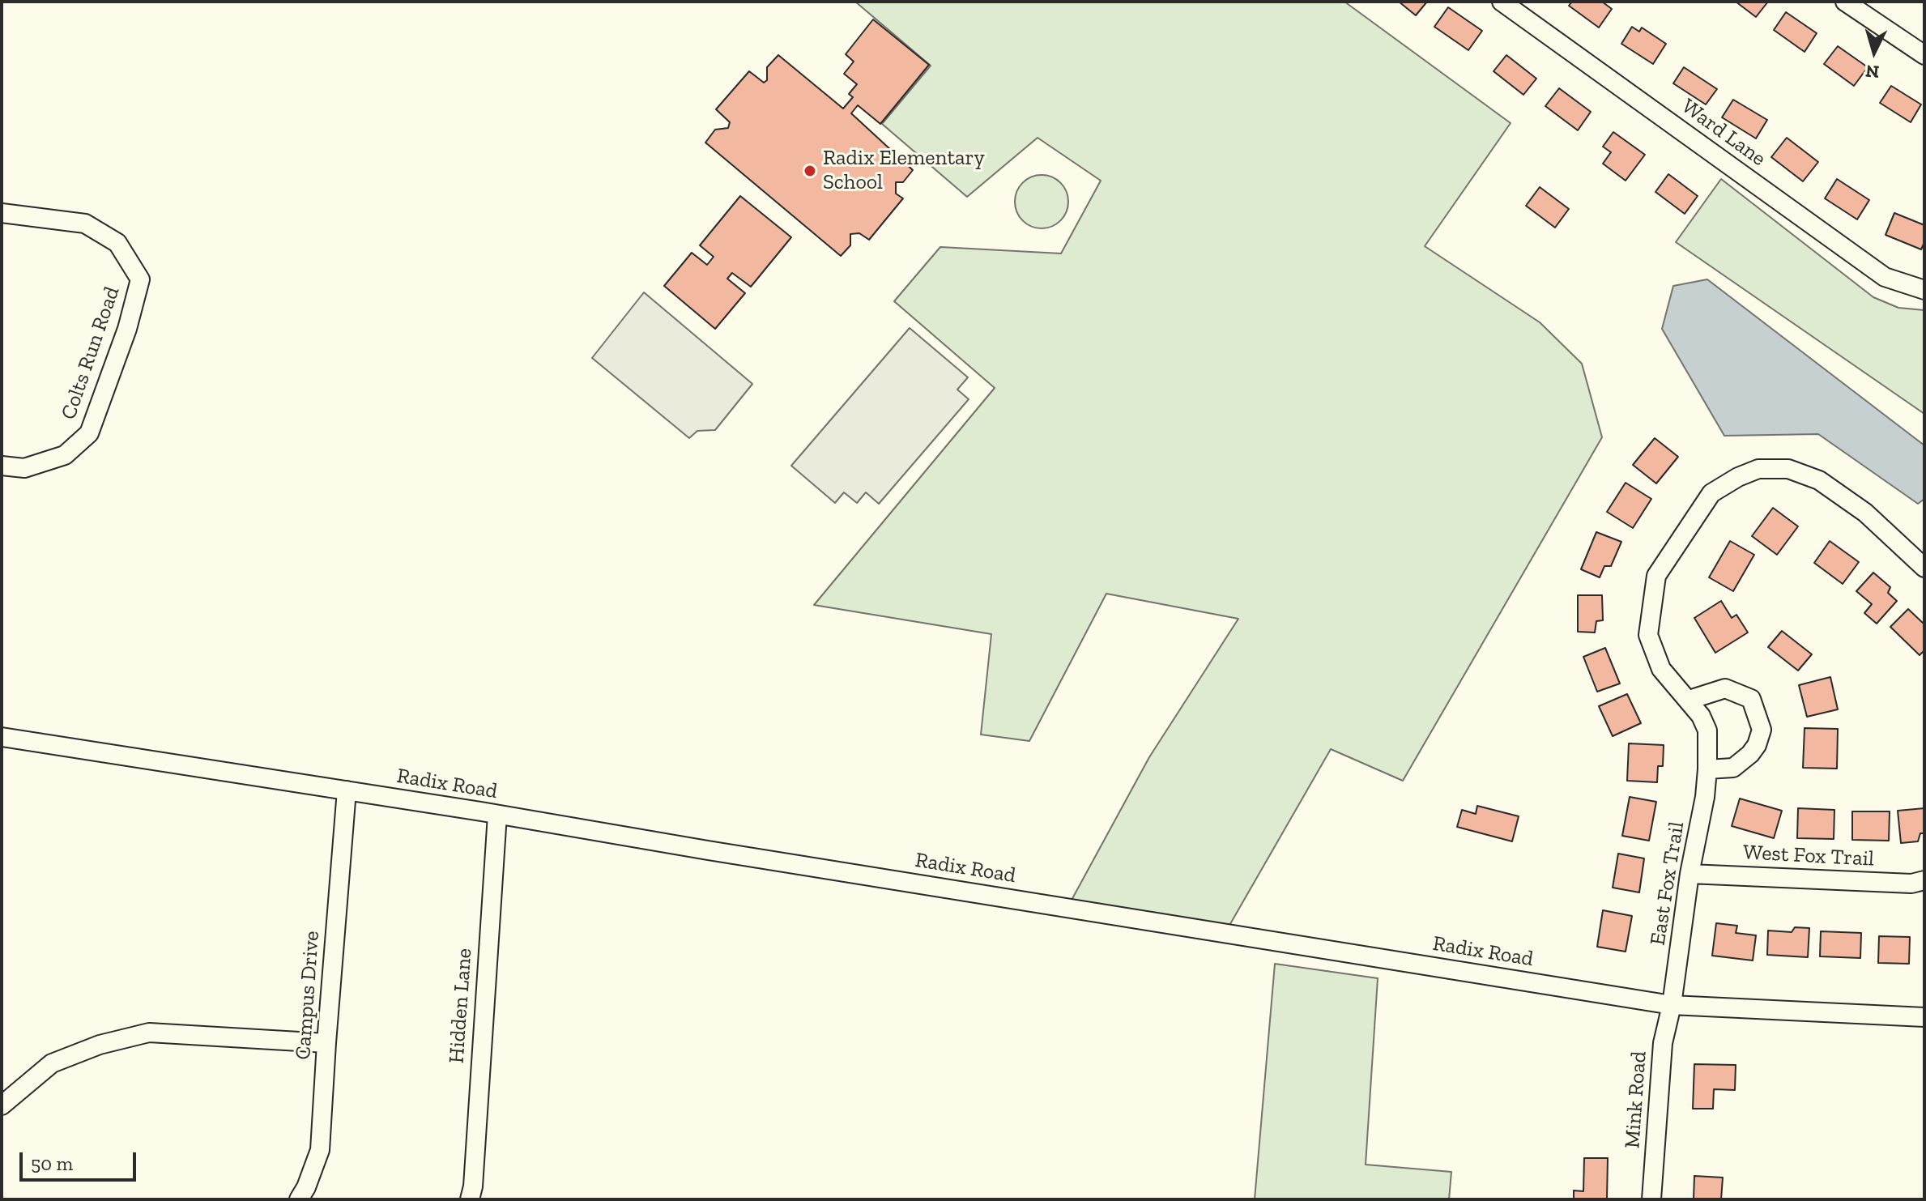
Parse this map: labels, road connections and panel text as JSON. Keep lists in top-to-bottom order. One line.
{"streets":{"street":["Ward Lane","Colts Run Road","Radix Road","West Fox Trail","East Fox Trail","Campus Drive","Hidden Lane","Mink Road"]},"crossings":[["Radix Road","East Fox Trail"],["Radix Road","Campus Drive"],["Radix Road","Hidden Lane"],["Radix Road","Mink Road"],["West Fox Trail","East Fox Trail"],["East Fox Trail","Mink Road"]],"places":["Radix Elementary School"],"scale_bar":"50 m","north":"bottom"}
